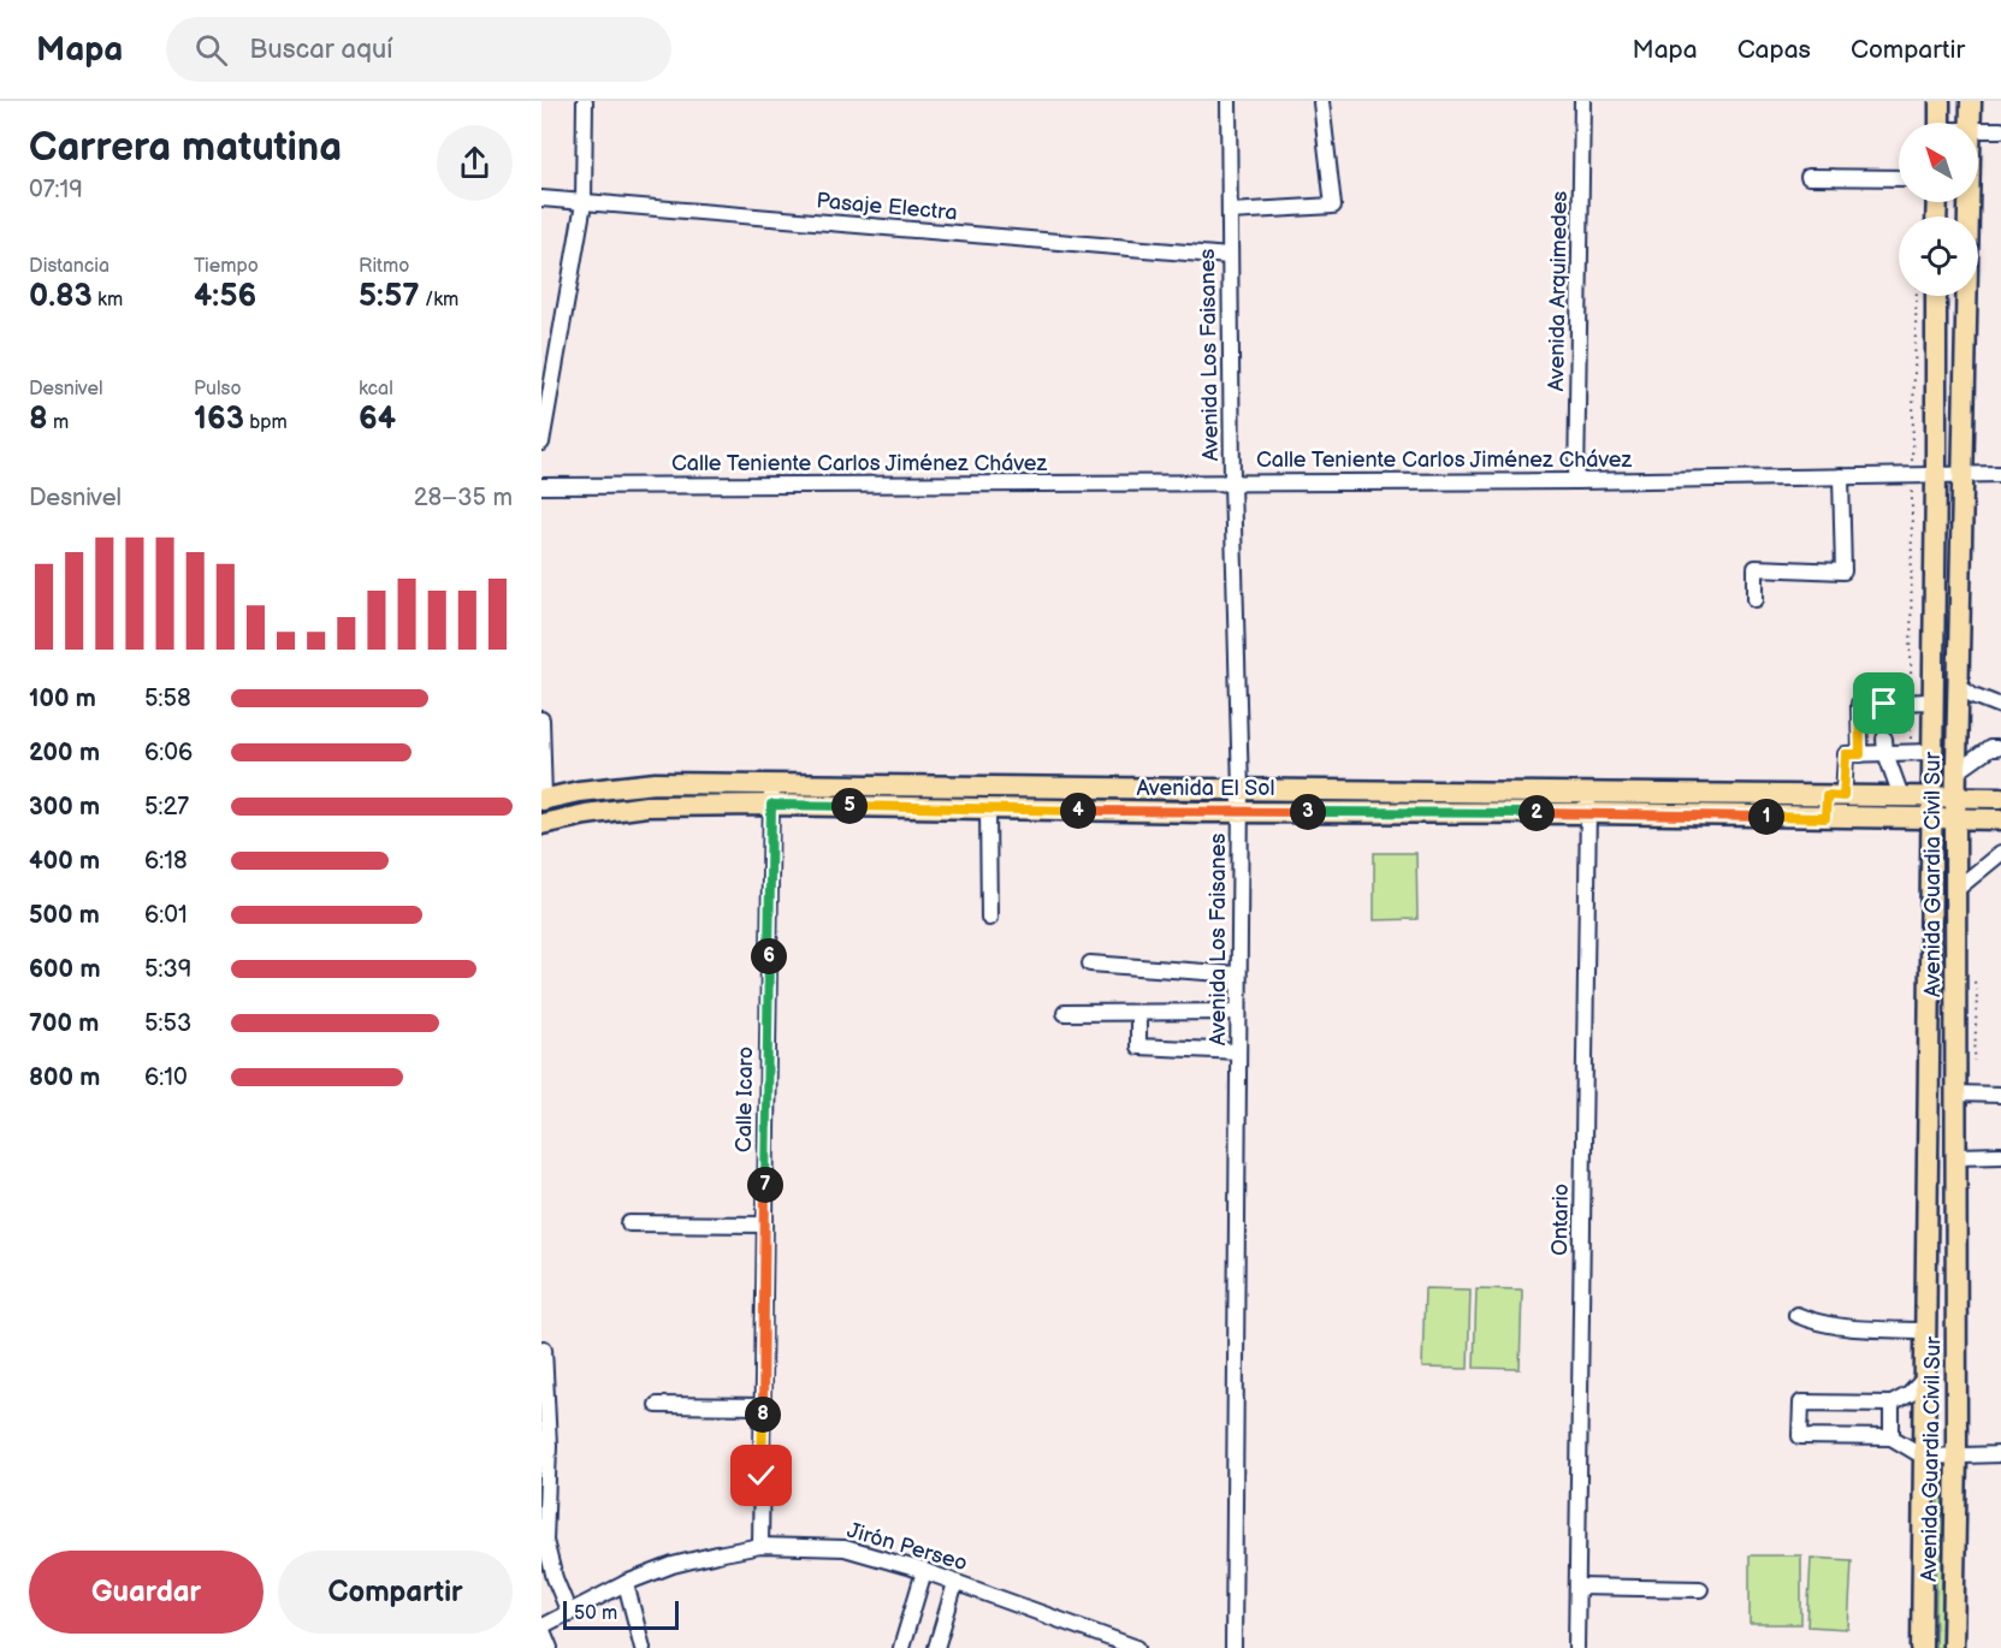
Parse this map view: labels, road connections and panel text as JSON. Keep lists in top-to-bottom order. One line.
{"streets":{"main road":["Avenida El Sol","Avenida Guardia Civil Sur"],"street":["Pasaje Electra","Avenida Arquimedes","Avenida Los Faisanes","Calle Teniente Carlos Jiménez Chávez","Calle Icaro","Ontario","Jirón Perseo"]},"crossings":[["Pasaje Electra","Avenida Los Faisanes"],["Avenida Arquimedes","Calle Teniente Carlos Jiménez Chávez"],["Avenida Los Faisanes","Calle Teniente Carlos Jiménez Chávez"],["Avenida Los Faisanes","Avenida El Sol"],["Calle Teniente Carlos Jiménez Chávez","Avenida Guardia Civil Sur"],["Avenida El Sol","Avenida Guardia Civil Sur"],["Avenida El Sol","Calle Icaro"],["Avenida El Sol","Ontario"],["Calle Icaro","Jirón Perseo"]],"scale_bar":"50 m","north":"top left","page":{"header":"Mapa","search":"Buscar aquí","nav":["Mapa","Capas","Compartir"],"heading":["Carrera matutina","07:19"],"stats":[["Distancia","0.83 km"],["Tiempo","4:56"],["Ritmo","5:57 /km"],["Desnivel","8 m"],["Pulso","163 bpm"],["kcal","64"]],"chart":["Desnivel","28–35 m"],"list":[{"name":"100 m","note":"5:58"},{"name":"200 m","note":"6:06"},{"name":"300 m","note":"5:27"},{"name":"400 m","note":"6:18"},{"name":"500 m","note":"6:01"},{"name":"600 m","note":"5:39"},{"name":"700 m","note":"5:53"},{"name":"800 m","note":"6:10"}],"pins":["5","4","3","2","1","6","7","8"],"buttons":["Guardar","Compartir"],"scale":"50 m"}}
